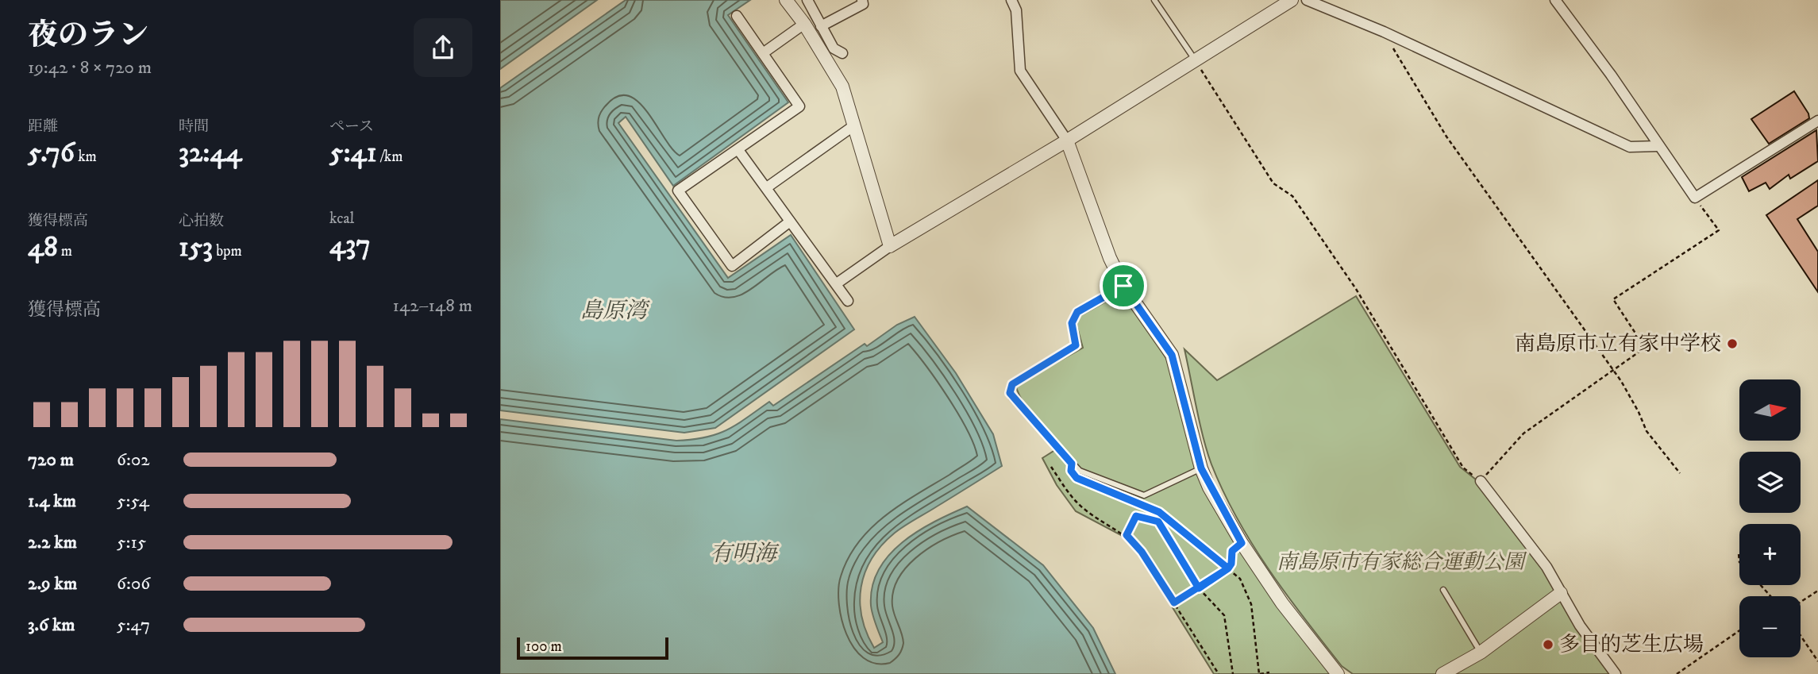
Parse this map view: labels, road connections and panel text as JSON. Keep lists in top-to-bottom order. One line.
{"water":["島原湾","有明海"],"parks":["南島原市有家総合運動公園"],"places":["南島原市立有家中学校","多目的芝生広場"],"scale_bar":"100 m","north":"right","page":{"heading":["夜のラン","19:42 · 8 × 720 m"],"stats":[["距離","5.76 km"],["時間","32:44"],["ペース","5:41 /km"],["獲得標高","48 m"],["心拍数","153 bpm"],["kcal","437"]],"chart":["獲得標高","142–148 m"],"map_buttons":["+","−"],"list":[{"name":"720 m","note":"6:02"},{"name":"1.4 km","note":"5:54"},{"name":"2.2 km","note":"5:15"},{"name":"2.9 km","note":"6:06"},{"name":"3.6 km","note":"5:47"}],"scale":"100 m"}}
